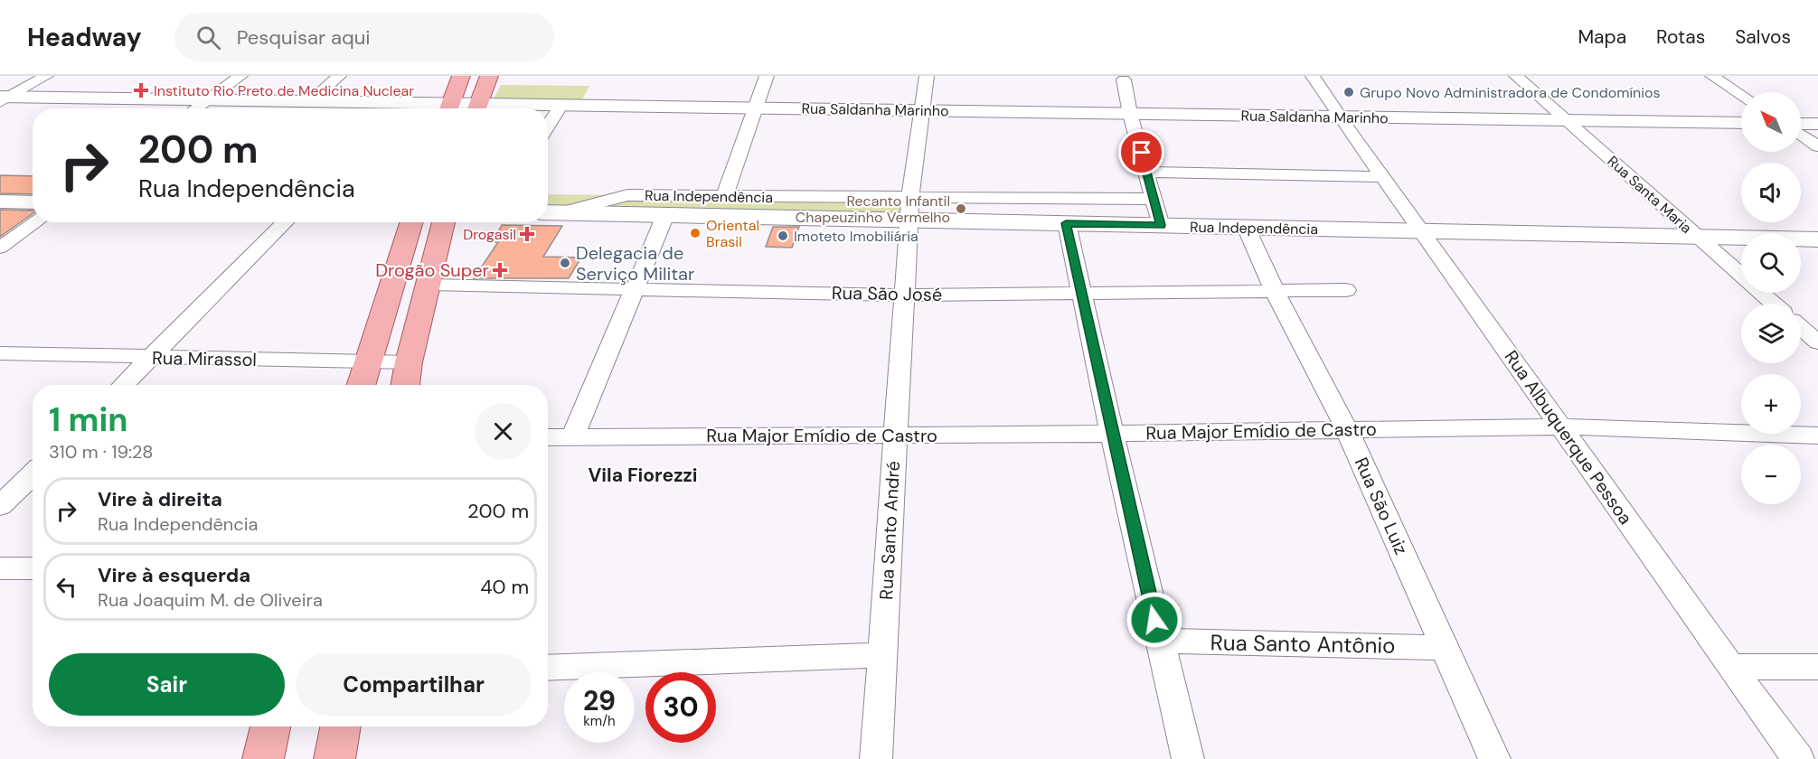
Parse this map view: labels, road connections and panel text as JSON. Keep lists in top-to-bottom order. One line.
{"streets":{"street":["Rua Saldanha Marinho","Rua Santa Maria","Rua Independência","Rua São José","Rua Mirassol","Rua Major Emídio de Castro","Rua Albuquerque Pessoa","Rua São Luiz","Rua Santo André","Rua Santo Antônio"]},"crossings":[["Rua Saldanha Marinho","Rua Santa Maria"],["Rua Saldanha Marinho","Rua Albuquerque Pessoa"],["Rua Saldanha Marinho","Rua Santo André"],["Rua Santa Maria","Rua Independência"],["Rua Independência","Rua Albuquerque Pessoa"],["Rua Independência","Rua São Luiz"],["Rua Independência","Rua Santo André"],["Rua São José","Rua São Luiz"],["Rua São José","Rua Santo André"],["Rua Major Emídio de Castro","Rua Albuquerque Pessoa"],["Rua Major Emídio de Castro","Rua São Luiz"],["Rua Major Emídio de Castro","Rua Santo André"],["Rua São Luiz","Rua Santo Antônio"]],"districts":["Vila Fiorezzi"],"places":{"health":["Instituto Rio Preto de Medicina Nuclear","Drogasil","Drogão Super"],"other":["Grupo Novo Administradora de Condomínios","Recanto Infantil Chapeuzinho Vermelho","Oriental Brasil","Imoteto Imobiliária","Delegacia de Serviço Militar"]},"north":"top left","page":{"header":"Headway","search":"Pesquisar aqui","nav":["Mapa","Rotas","Salvos"],"map_buttons":["+","−"],"turn":["200 m","Rua Independência"],"heading":["1 min","310 m · 19:28"],"list":[{"name":"Vire à direita","note":"Rua Independência","value":"200 m"},{"name":"Vire à esquerda","note":"Rua Joaquim M. de Oliveira","value":"40 m"}],"buttons":["Sair","Compartilhar"],"speed":"29 km/h","limit":"30"}}
